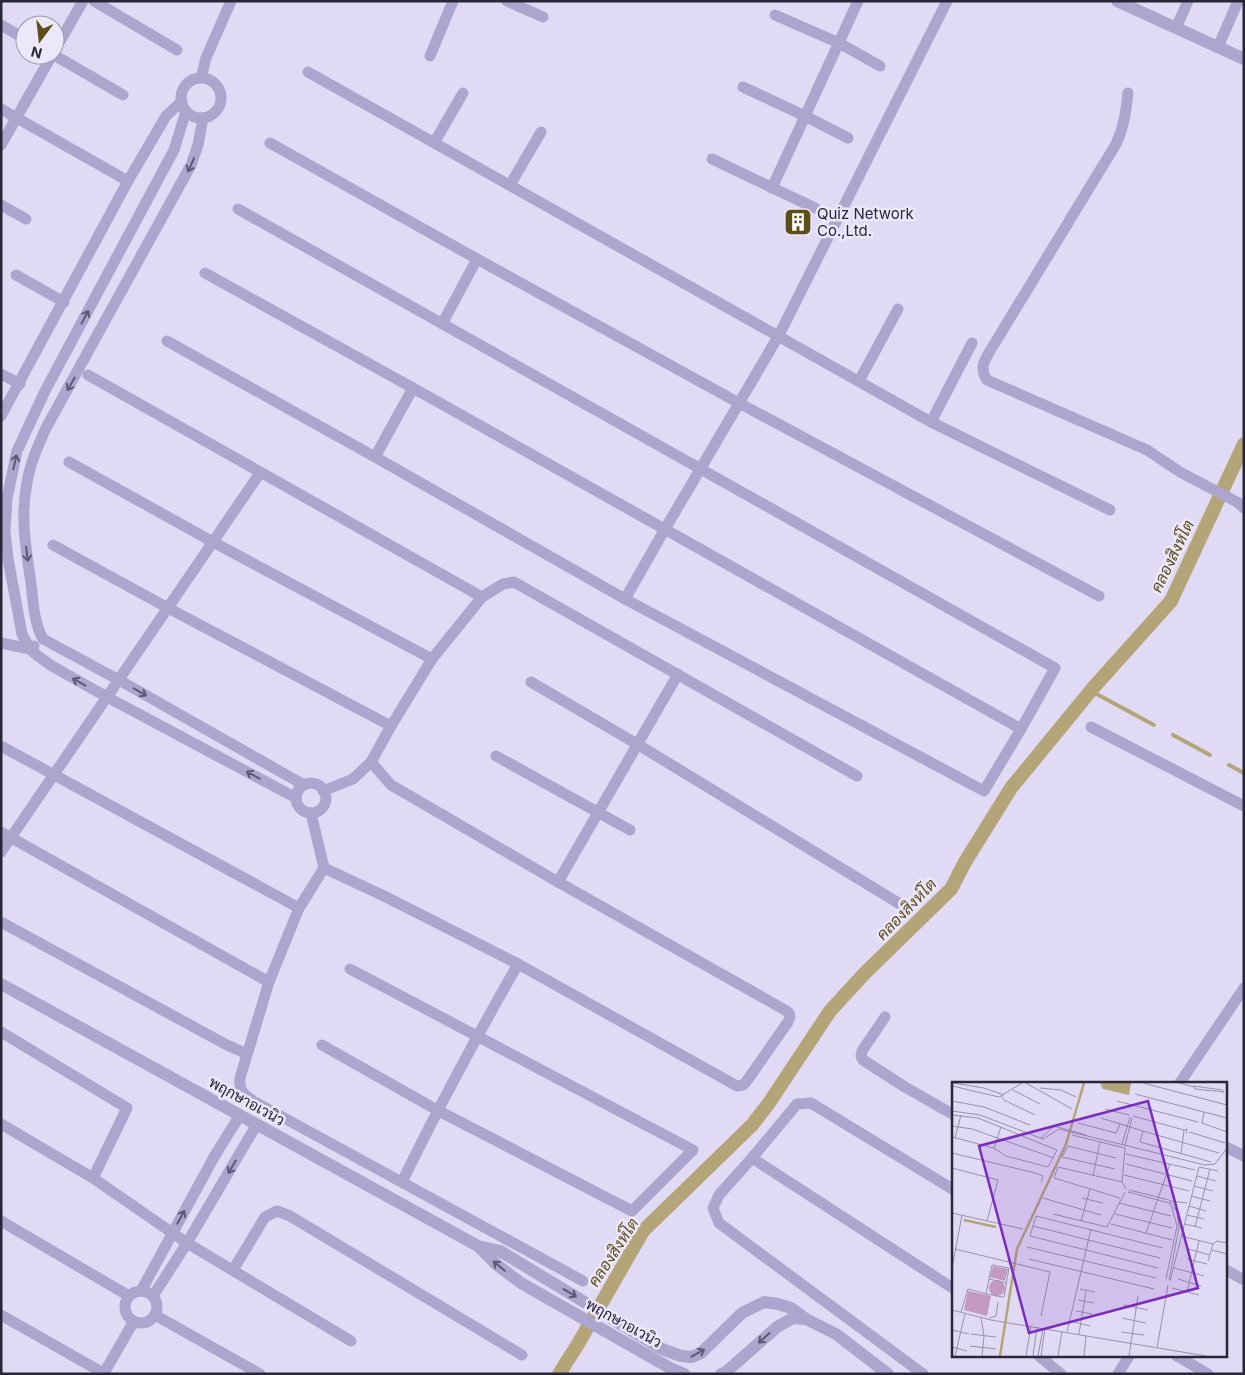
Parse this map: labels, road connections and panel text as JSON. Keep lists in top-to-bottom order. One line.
{"streets":{"street":["พฤกษาอเวนิว"]},"water":["คลองสิงห์โต"],"places":{"building":["Quiz Network Co.,Ltd."]},"north":"bottom"}
